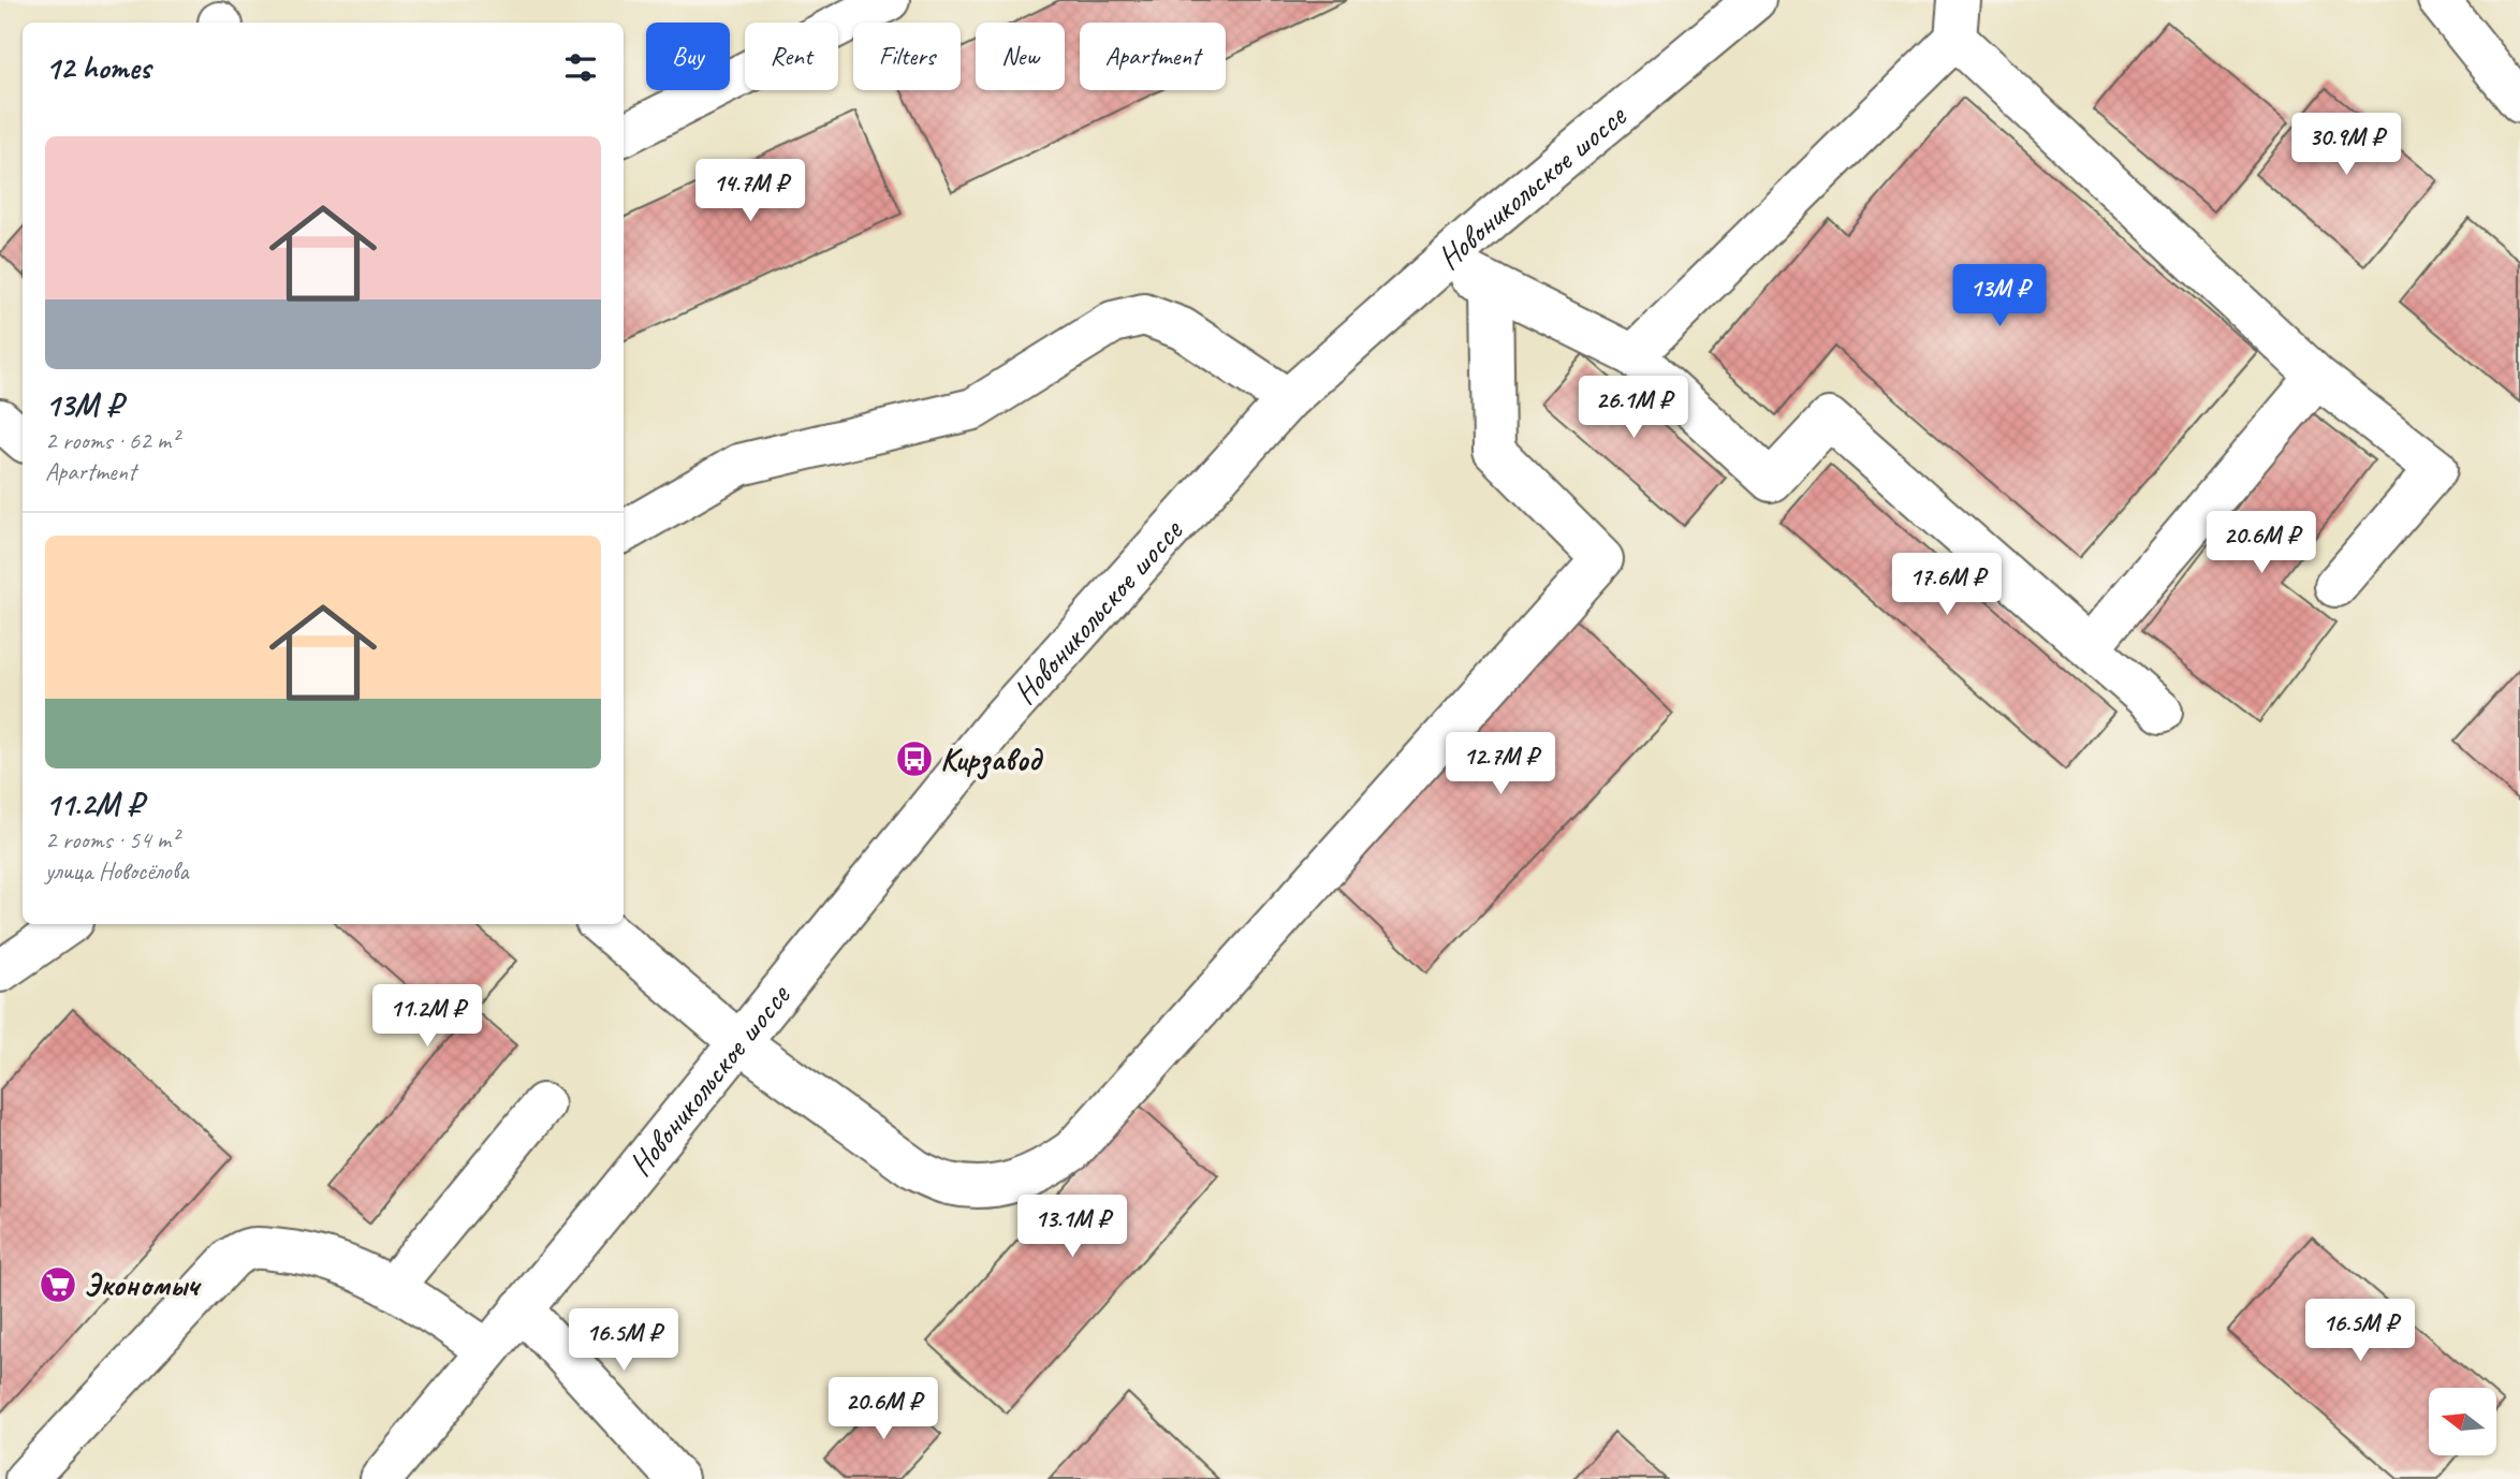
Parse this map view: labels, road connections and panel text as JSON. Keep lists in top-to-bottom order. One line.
{"streets":{"main road":["Новоникольское шоссе"]},"places":{"bus stop":["Кирзавод"],"supermarket":["Экономыч"]},"north":"left","page":{"chip":["Buy","Rent","Filters","New","Apartment"],"heading":"12 homes","price":["30.9M ₽","14.7M ₽","13M ₽","26.1M ₽","20.6M ₽","17.6M ₽","12.7M ₽","11.2M ₽","13.1M ₽","16.5M ₽","16.5M ₽","20.6M ₽"],"list":[{"name":"13M ₽","note":"2 rooms · 62 m² · Apartment"},{"name":"11.2M ₽","note":"2 rooms · 54 m² · улица Новосёлова"}]}}
